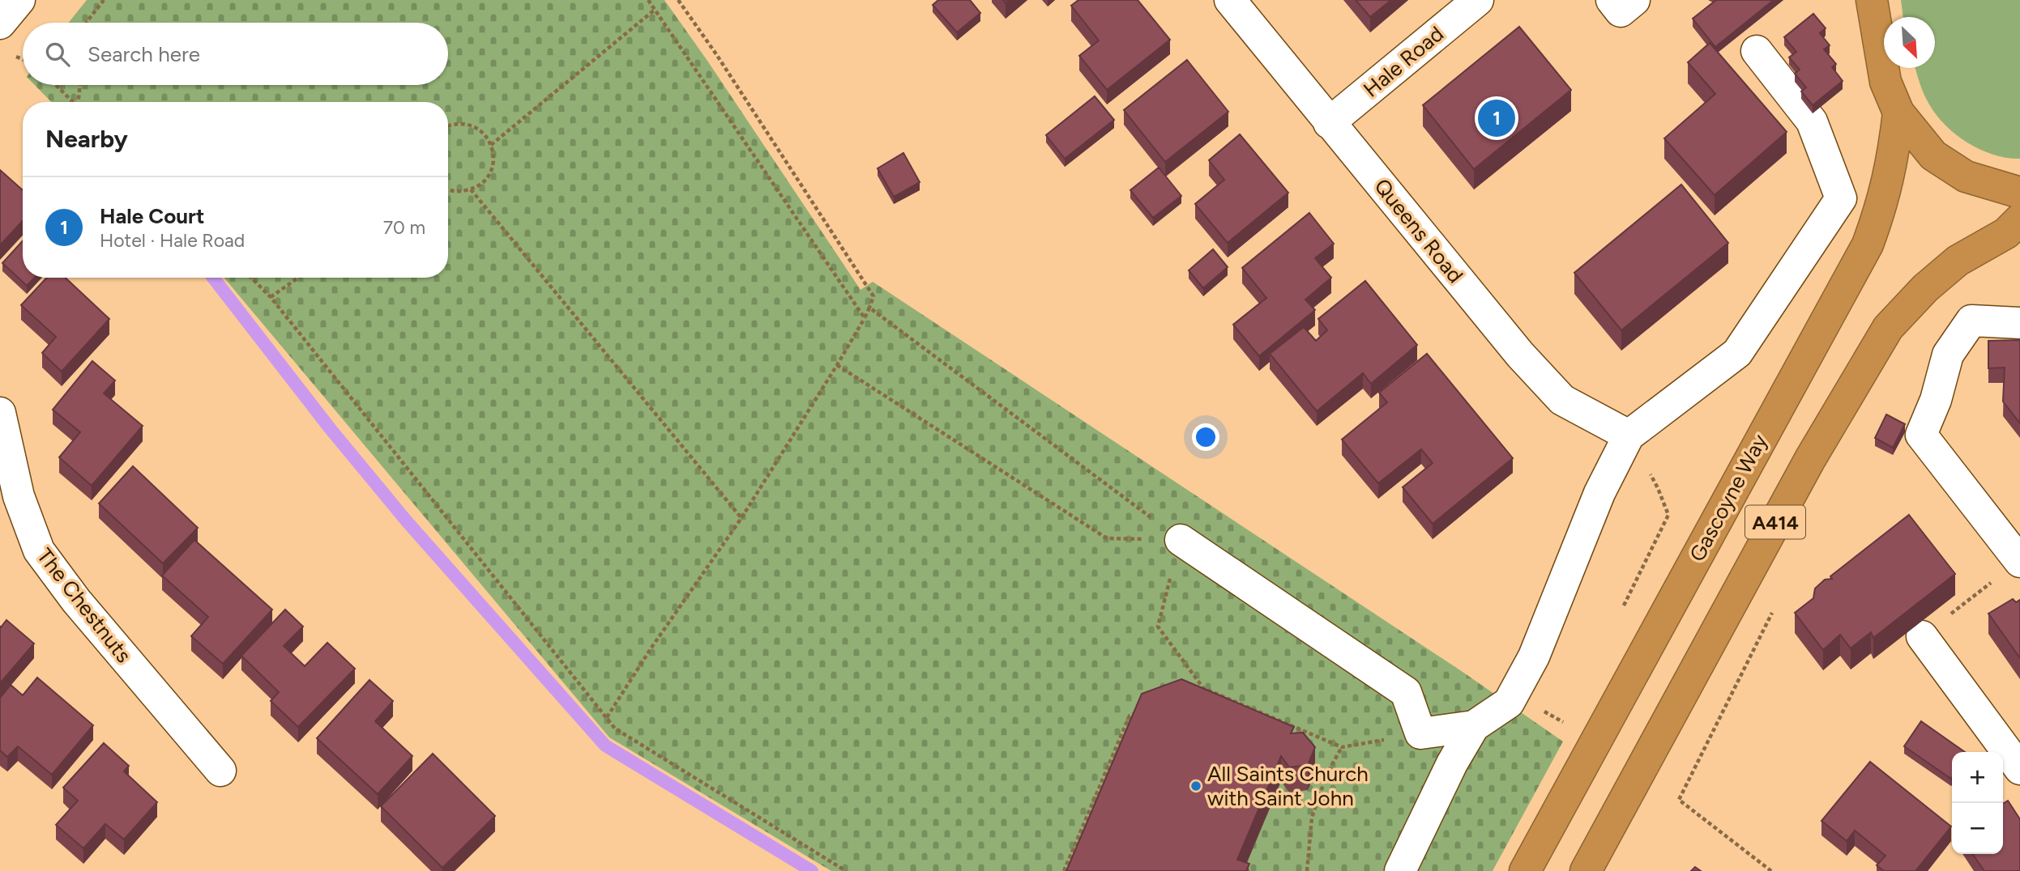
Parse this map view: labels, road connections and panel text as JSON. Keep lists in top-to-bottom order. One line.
{"streets":{"highway":["Gascoyne Way","A414"],"street":["Hale Road","Queens Road","The Chestnuts"]},"crossings":[["Hale Road","Queens Road"]],"places":["All Saints Church with Saint John"],"north":"bottom right","page":{"search":"Search here","pins":"1","heading":"Nearby","list":[{"mark":"1","name":"Hale Court","note":"Hotel · Hale Road","value":"70 m"}],"map_buttons":["+","−"]}}
